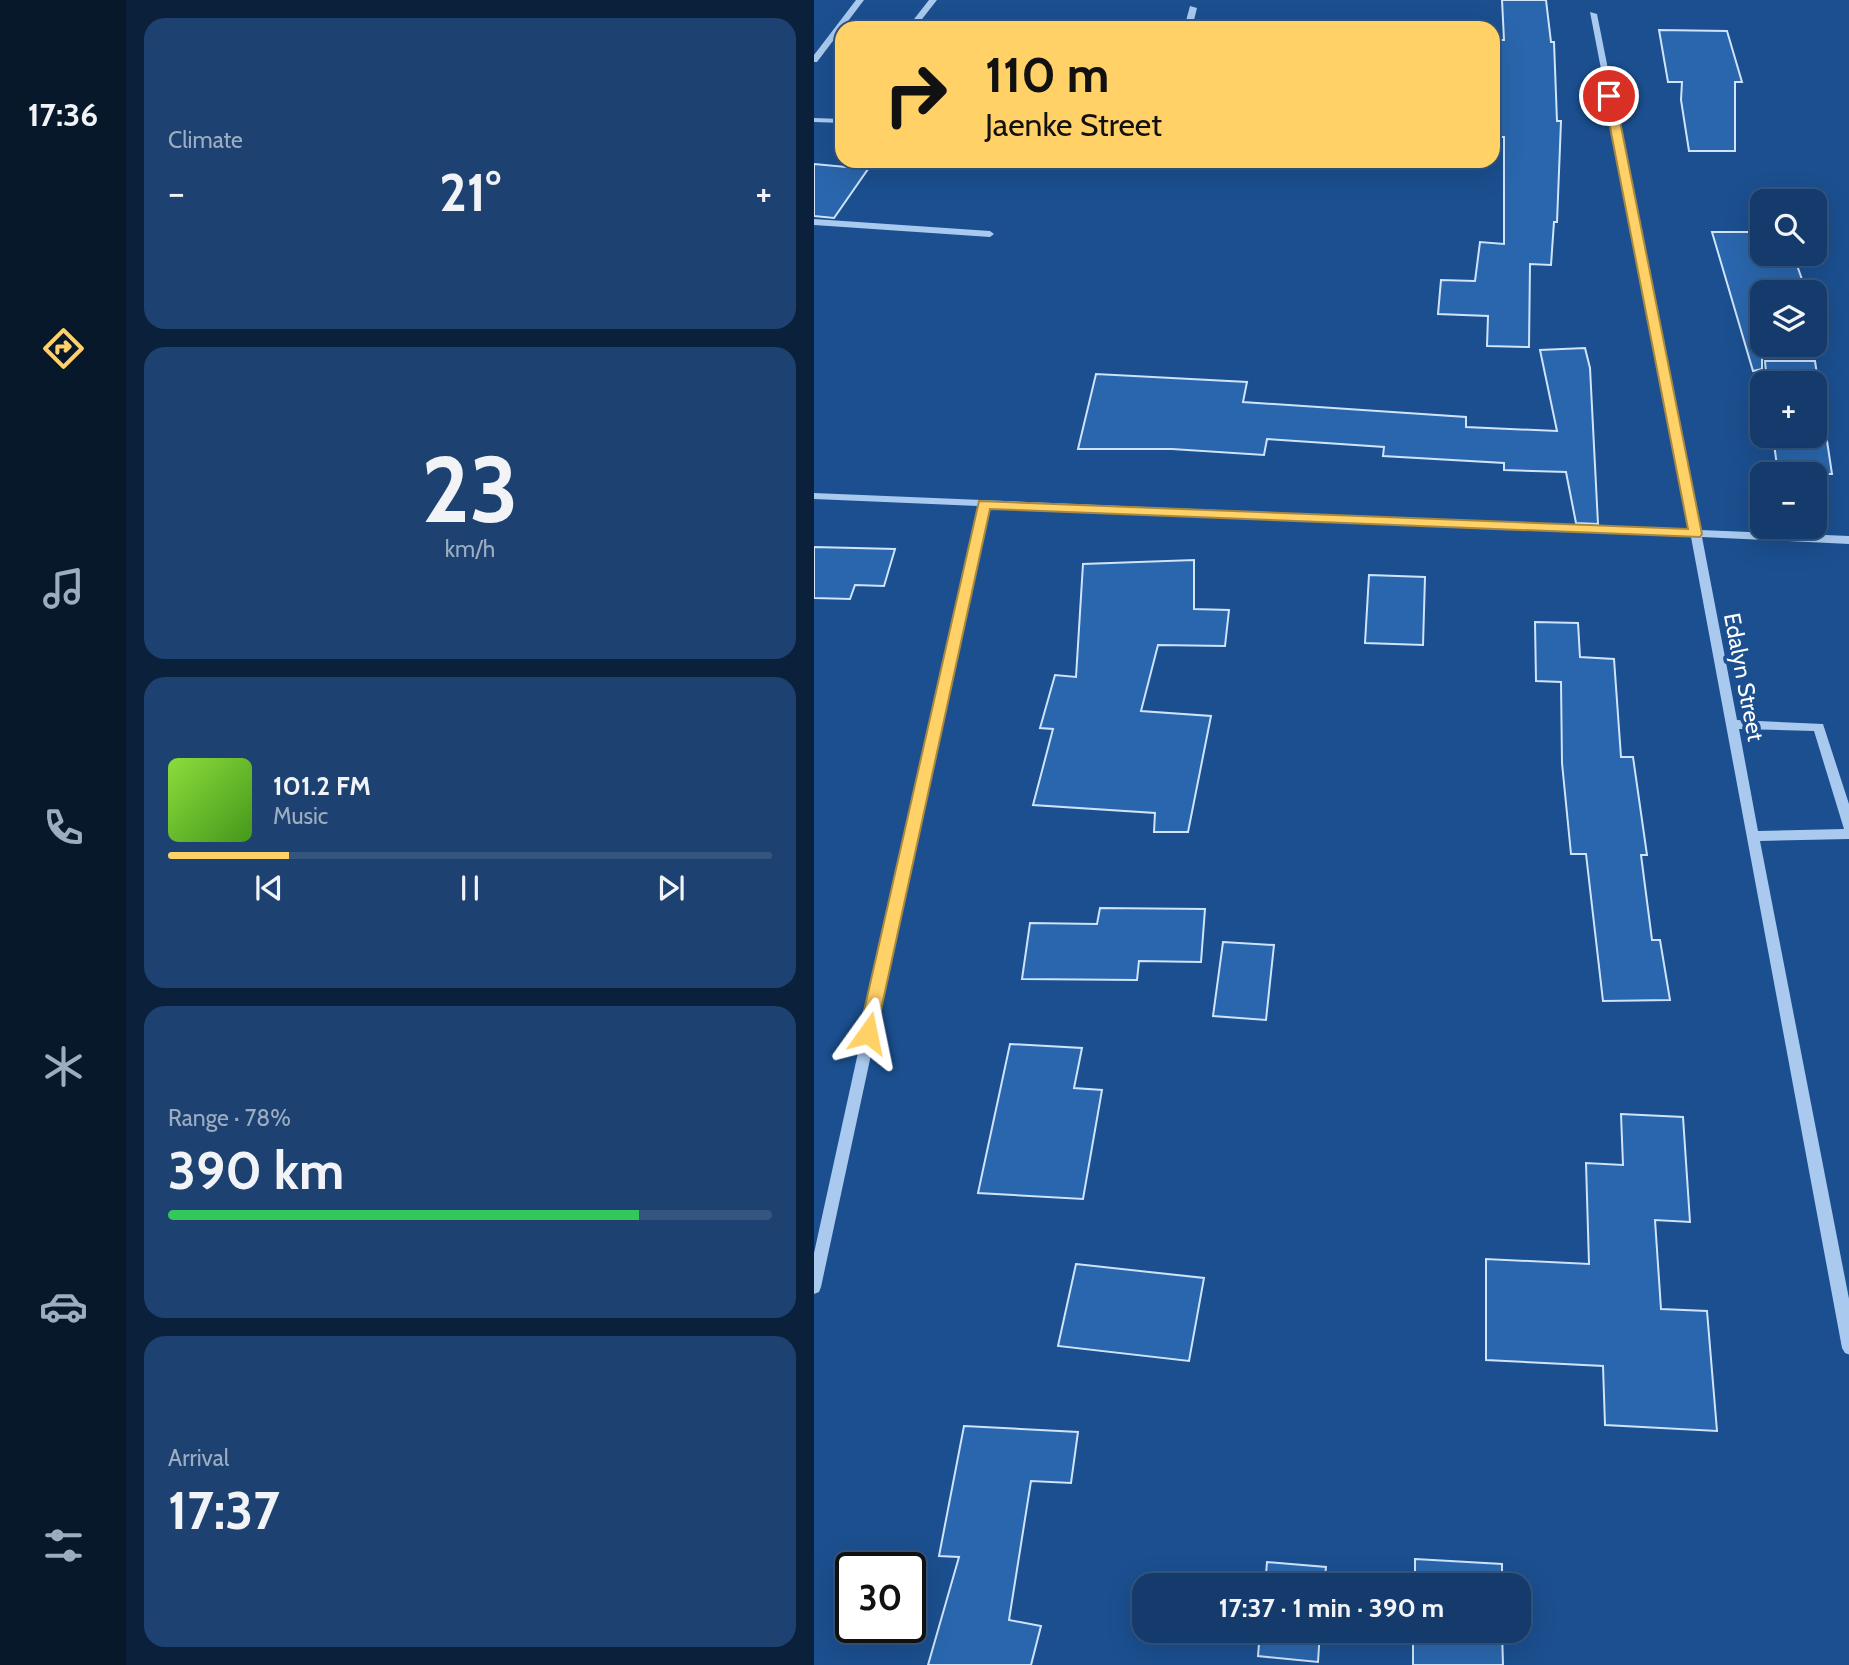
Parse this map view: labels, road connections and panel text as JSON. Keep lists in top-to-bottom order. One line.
{"streets":{"street":["Edalyn Street"]},"page":{"tabs":"17:36","tile":["Climate",["23","km/h"],["Range · 78%","390 km"],["Arrival","17:37"]],"turn":["110 m","Jaenke Street"],"heat":["−","21°","+"],"map_buttons":["+","−"],"song":["101.2 FM","Music"],"limit":"30","trip":"17:37 · 1 min · 390 m"}}
